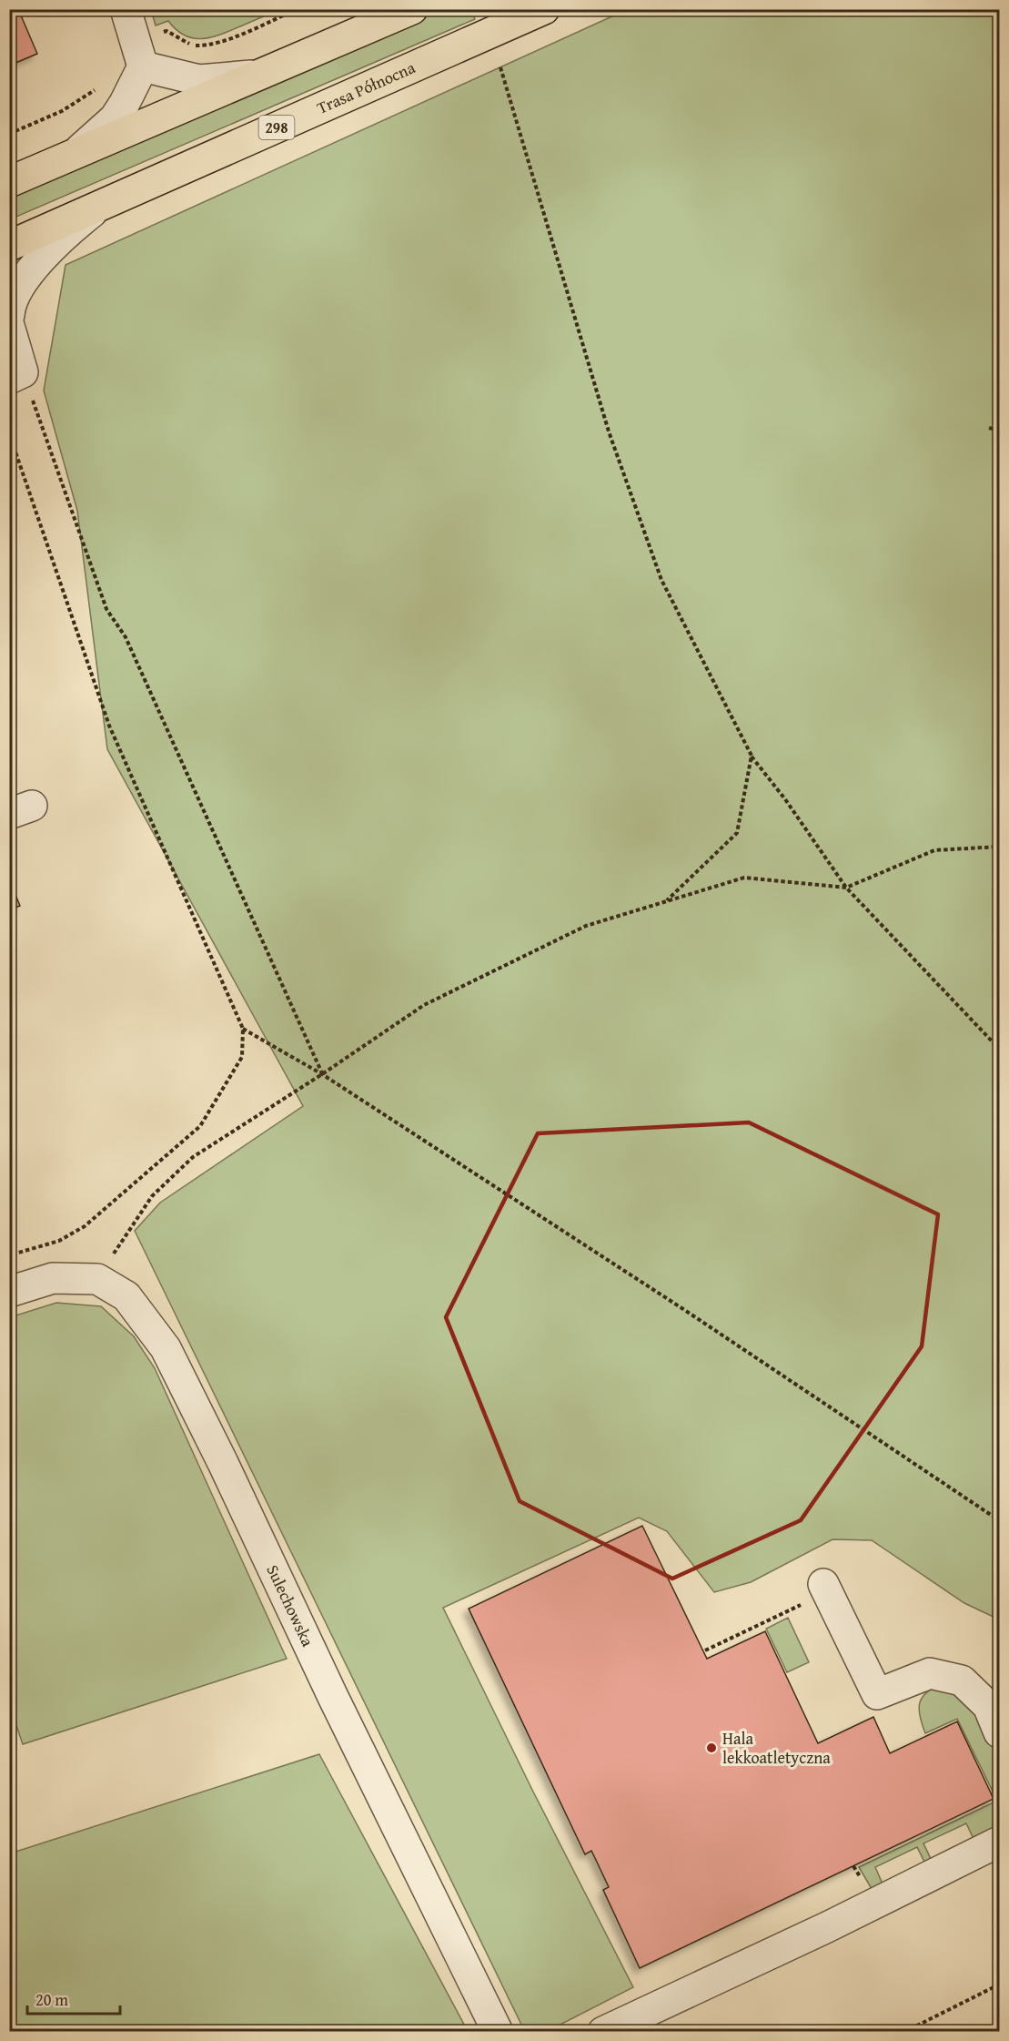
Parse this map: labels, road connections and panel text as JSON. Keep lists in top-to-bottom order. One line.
{"streets":{"main road":["Trasa Północna","298"],"street":["Sulechowska"]},"places":["Hala lekkoatletyczna"],"scale_bar":"20 m"}
